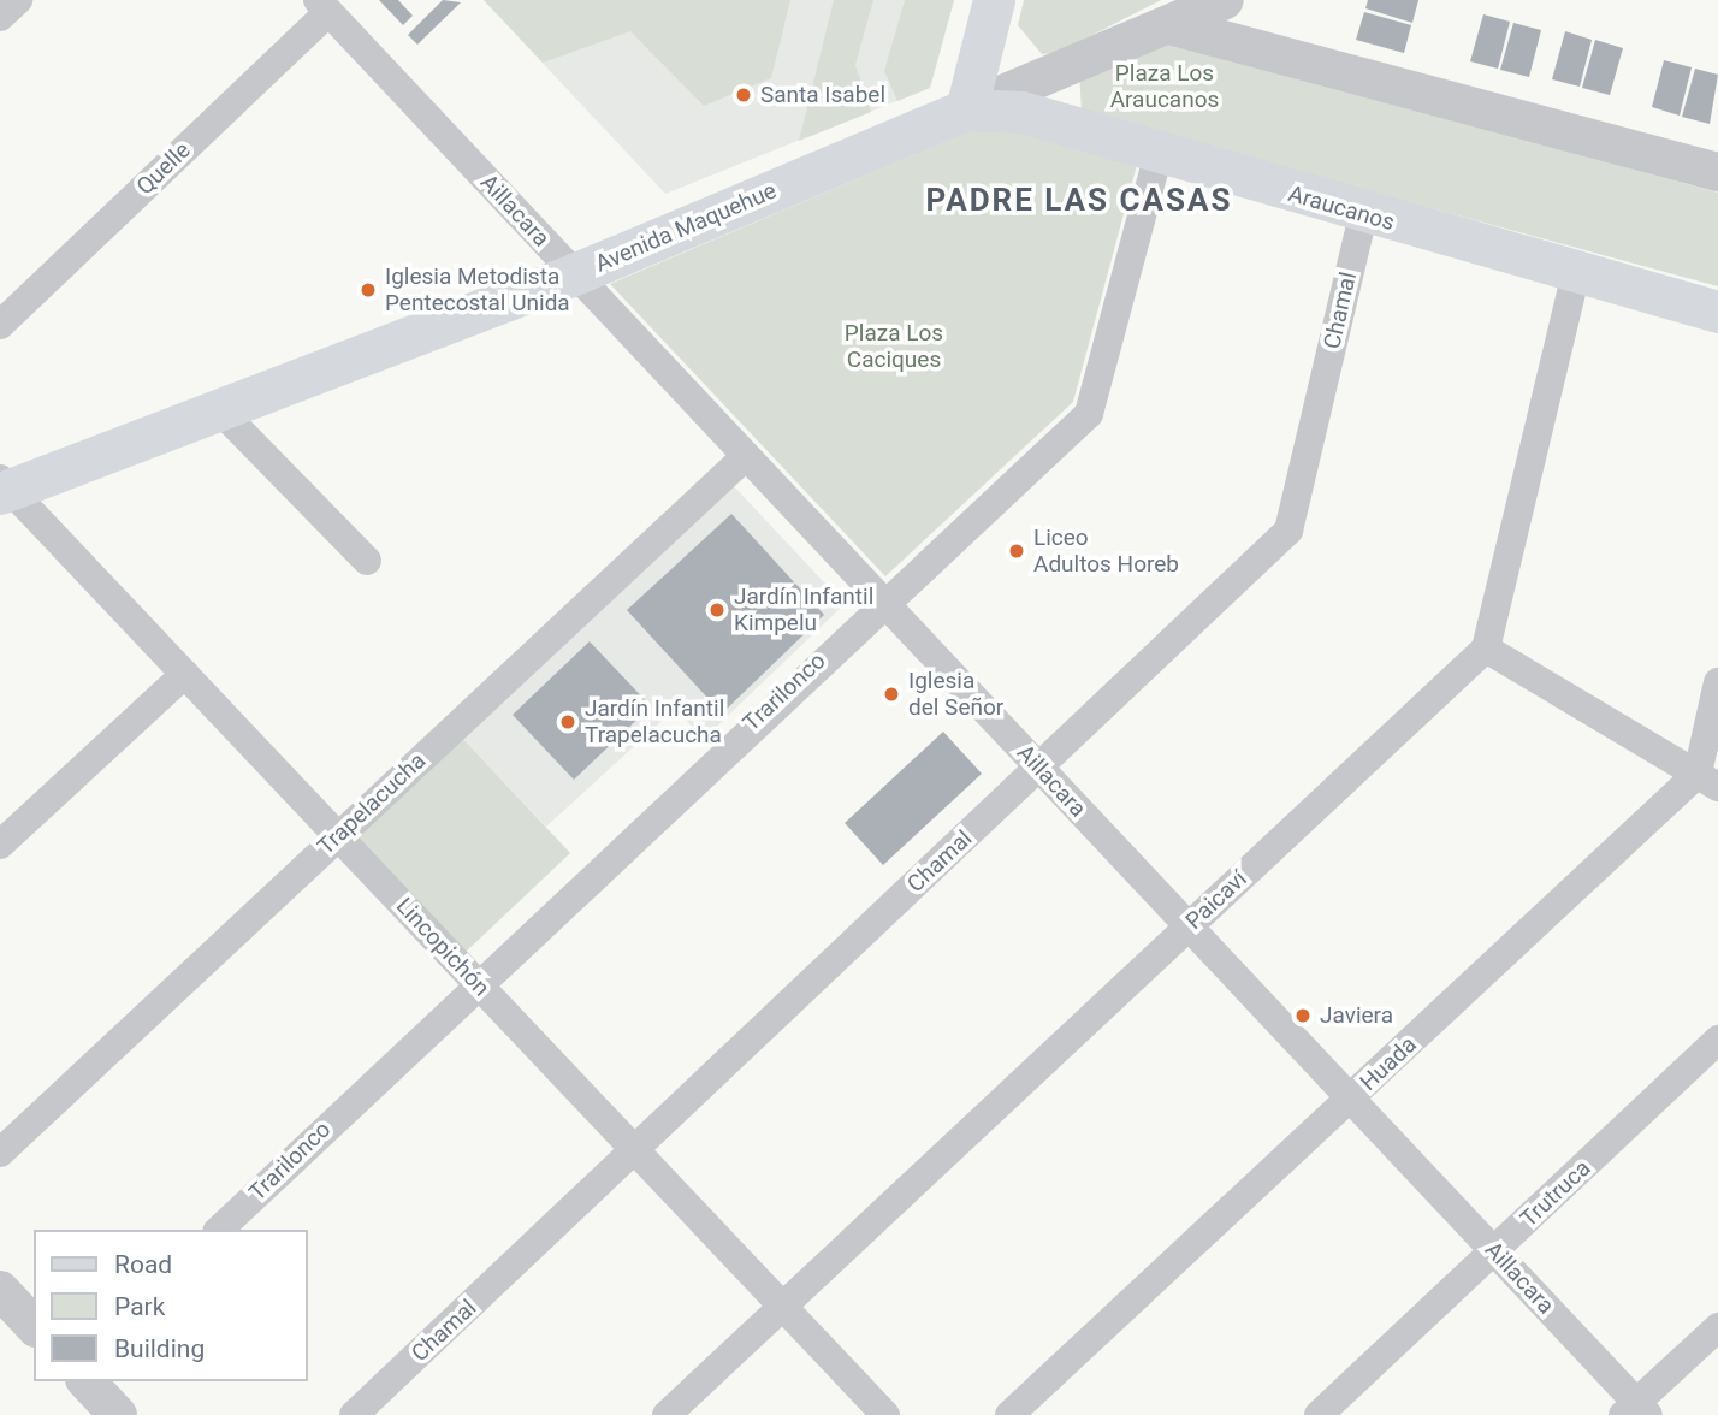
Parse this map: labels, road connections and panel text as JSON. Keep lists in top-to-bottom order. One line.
{"streets":{"main road":["Araucanos","Avenida Maquehue"],"street":["Quelle","Aillacara","Chamal","Trarilonco","Trapelacucha","Paicaví","Lincopichón","Huada","Trutruca"]},"crossings":[["Quelle","Aillacara"],["Araucanos","Avenida Maquehue"],["Araucanos","Chamal"],["Araucanos","Trarilonco"],["Aillacara","Avenida Maquehue"],["Aillacara","Chamal"],["Aillacara","Trarilonco"],["Aillacara","Trapelacucha"],["Aillacara","Paicaví"],["Aillacara","Huada"],["Aillacara","Trutruca"],["Avenida Maquehue","Lincopichón"],["Chamal","Lincopichón"],["Trarilonco","Lincopichón"],["Trapelacucha","Lincopichón"],["Paicaví","Lincopichón"]],"districts":["PADRE LAS CASAS"],"parks":["Plaza Los Araucanos","Plaza Los Caciques"],"places":["Santa Isabel","Iglesia Metodista Pentecostal Unida","Liceo Adultos Horeb","Jardín Infantil Kimpelu","Iglesia del Señor","Jardín Infantil Trapelacucha","Javiera"],"legend":["Road","Park","Building"]}
